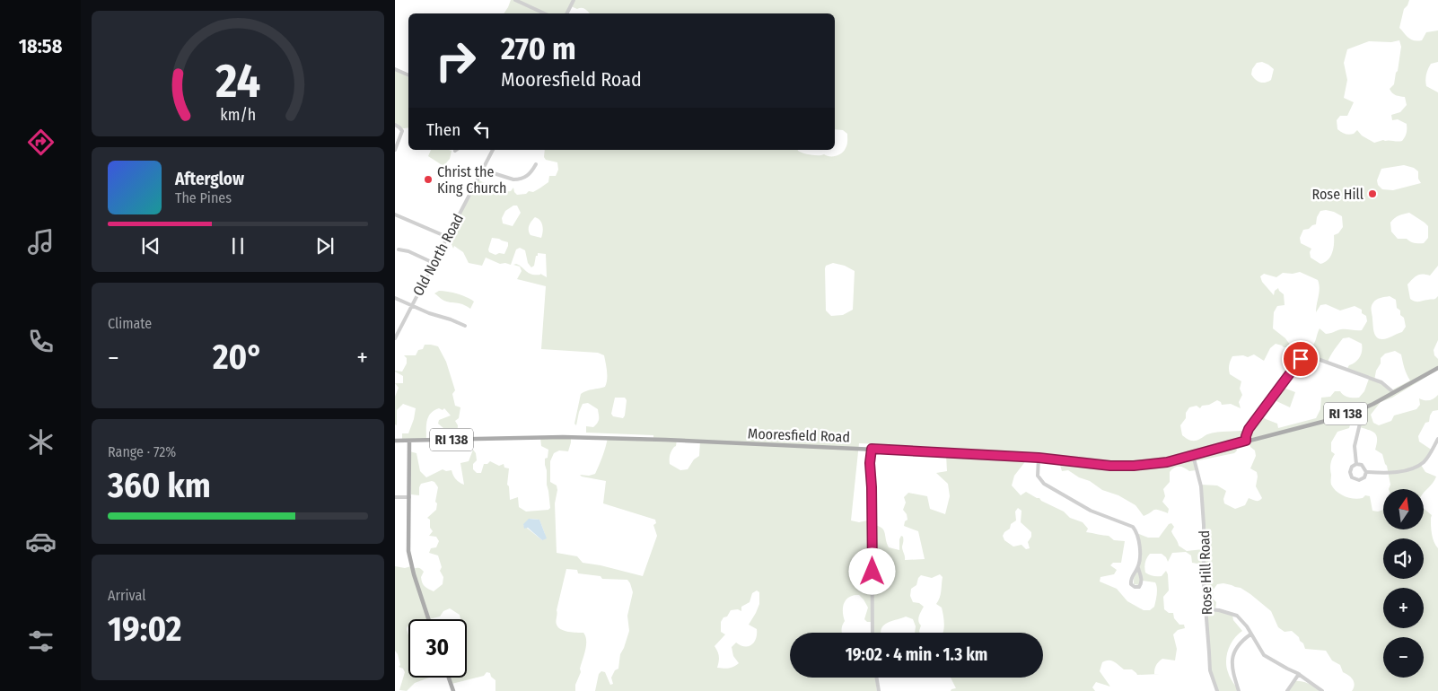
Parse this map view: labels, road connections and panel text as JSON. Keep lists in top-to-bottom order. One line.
{"streets":{"main road":["RI 138","Mooresfield Road"],"street":["Old North Road","Rose Hill Road"]},"crossings":[["RI 138","Mooresfield Road"],["Mooresfield Road","Rose Hill Road"]],"places":["Christ the King Church","Rose Hill"],"north":"top","page":{"tabs":"18:58","turn":["270 m","Mooresfield Road"],"then":"Then","song":["Afterglow","The Pines"],"tile":["Climate",["Range · 72%","360 km"],["Arrival","19:02"]],"heat":["−","20°","+"],"map_buttons":["+","−"],"limit":"30","trip":"19:02 · 4 min · 1.3 km","gauge":["24","km/h"]}}
